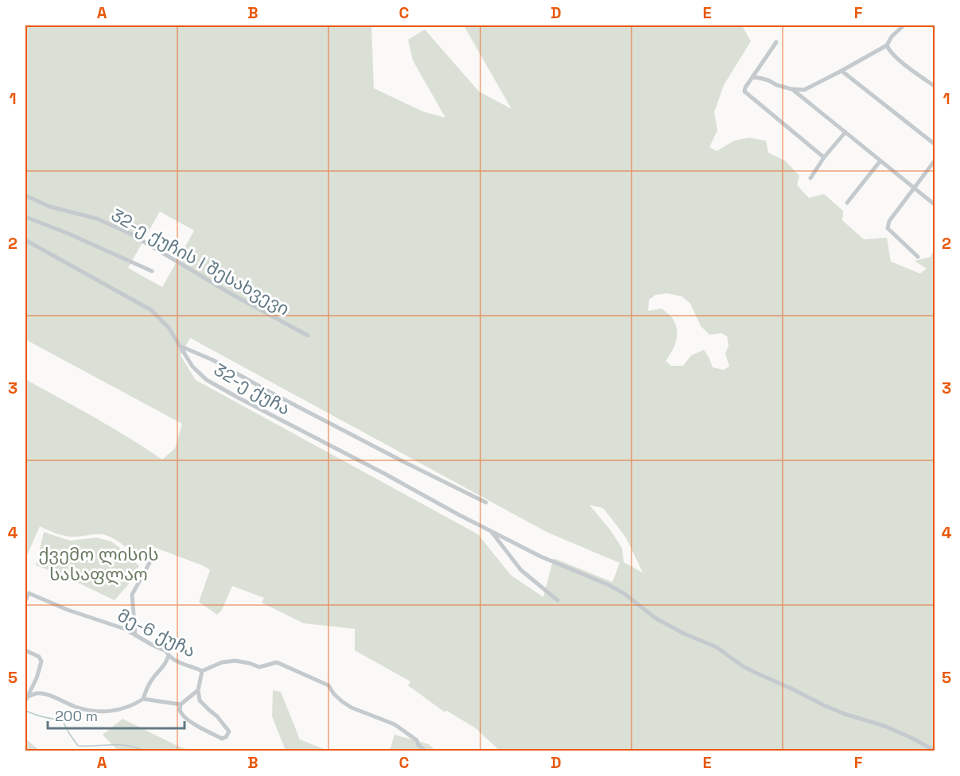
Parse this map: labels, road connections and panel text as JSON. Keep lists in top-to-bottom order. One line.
{"streets":{"street":["32-ე ქუჩის I შესახვევი","32-ე ქუჩა","მე-6 ქუჩა"]},"parks":["ქვემო ლისის სასაფლაო"],"scale_bar":"200 m","grid":{"columns":["A","B","C","D","E","F"],"rows":["1","2","3","4","5"]}}
